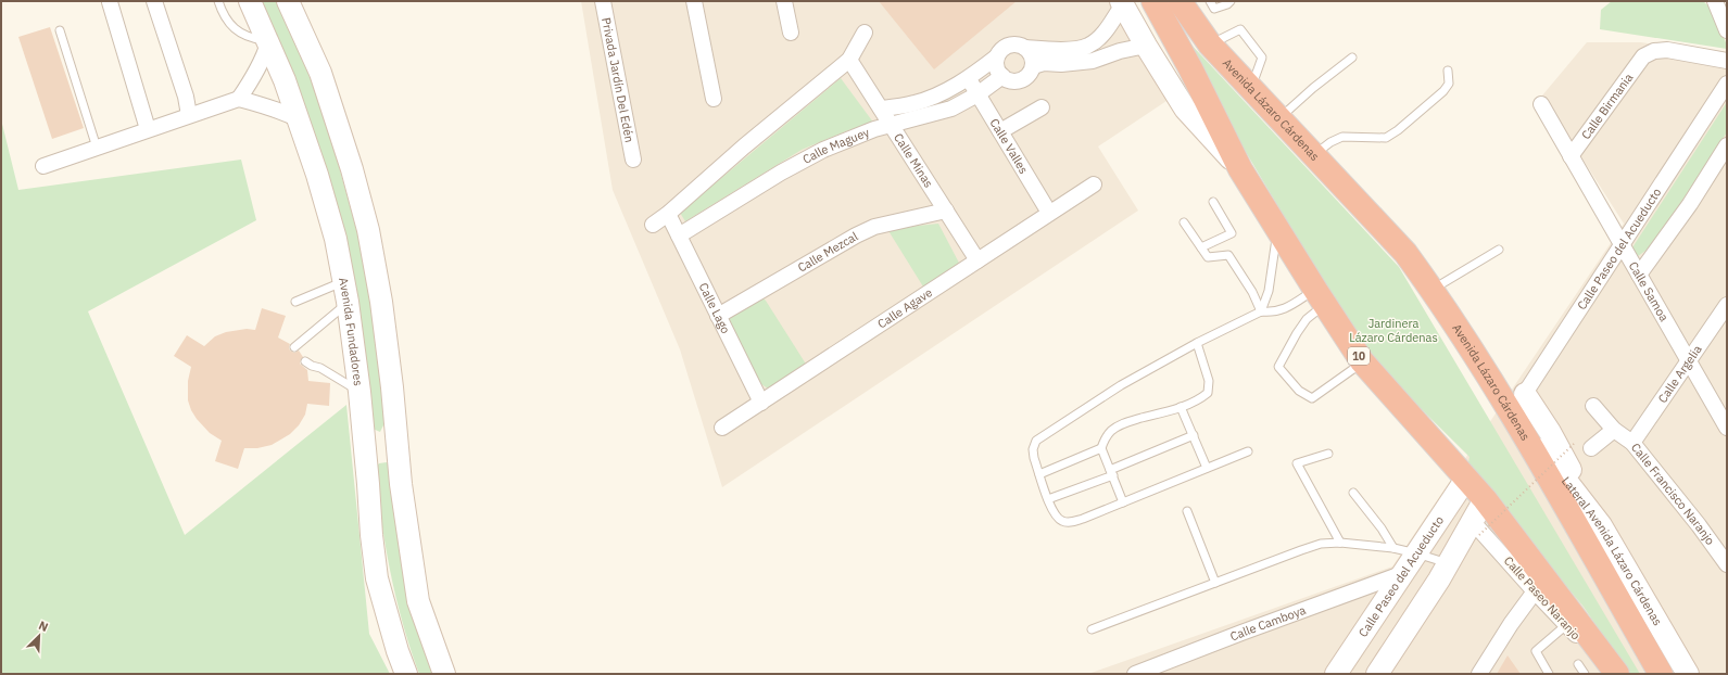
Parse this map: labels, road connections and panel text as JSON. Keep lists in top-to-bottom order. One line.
{"streets":{"highway":["Avenida Lázaro Cárdenas","10"],"main road":["Calle Paseo del Acueducto","Avenida Fundadores","Lateral Avenida Lázaro Cárdenas"],"street":["Privada Jardín Del Edén","Calle Birmania","Calle Maguey","Calle Valles","Calle Minas","Calle Mezcal","Calle Samoa","Calle Lago","Calle Agave","Calle Argelia","Calle Francisco Naranjo","Calle Paseo Naranjo","Calle Camboya"]},"crossings":[["Calle Birmania","Calle Samoa"],["Avenida Lázaro Cárdenas","Calle Paseo del Acueducto"],["Avenida Lázaro Cárdenas","Lateral Avenida Lázaro Cárdenas"],["Calle Maguey","Calle Valles"],["Calle Maguey","Calle Minas"],["Calle Maguey","Calle Lago"],["Calle Valles","Calle Agave"],["Calle Minas","Calle Mezcal"],["Calle Minas","Calle Agave"],["Calle Paseo del Acueducto","Calle Samoa"],["Calle Paseo del Acueducto","10"],["Calle Paseo del Acueducto","Calle Camboya"],["Calle Mezcal","Calle Lago"],["Calle Samoa","Calle Argelia"],["Calle Lago","Calle Agave"],["10","Calle Paseo Naranjo"],["Calle Argelia","Calle Francisco Naranjo"]],"parks":["Jardinera Lázaro Cárdenas"],"north":"top right"}
